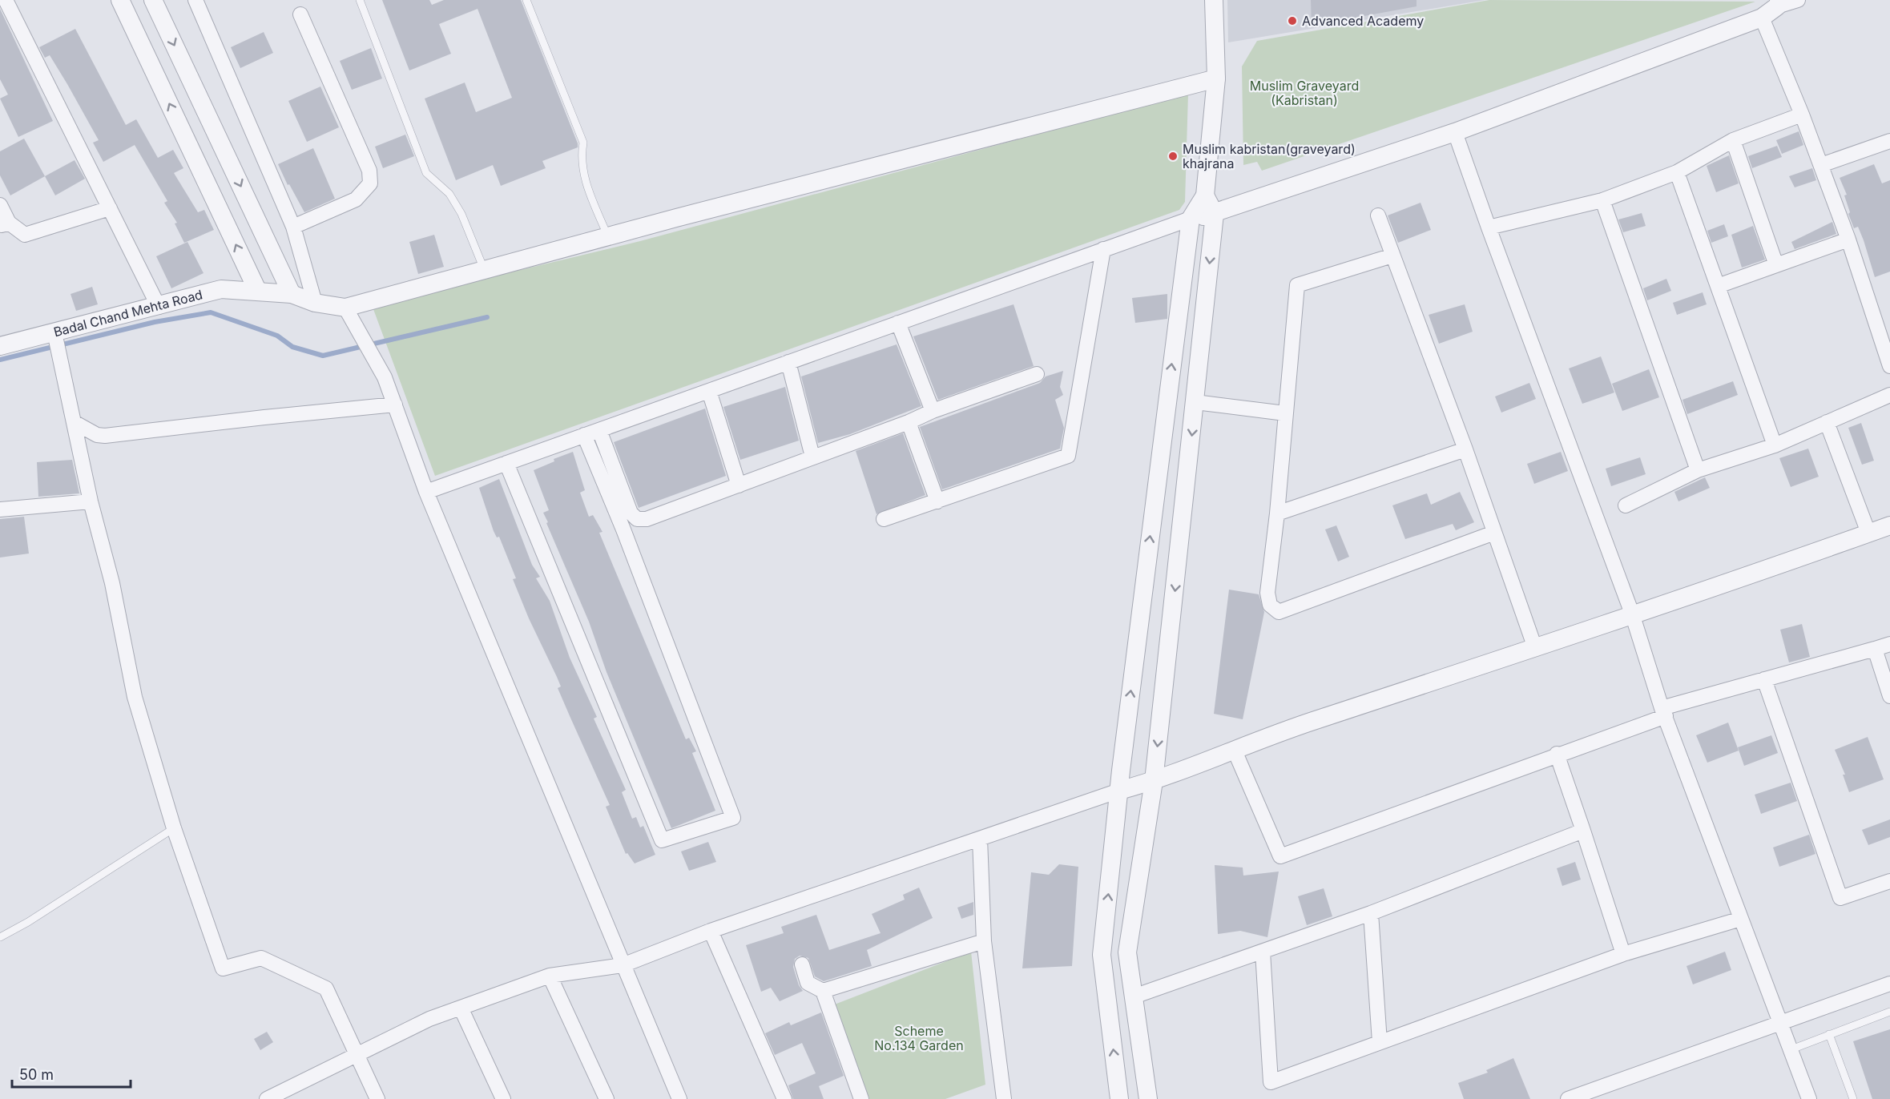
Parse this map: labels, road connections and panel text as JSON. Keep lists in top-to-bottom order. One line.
{"streets":{"street":["Badal Chand Mehta Road"]},"parks":["Muslim Graveyard (Kabristan)","Scheme No.134 Garden"],"places":["Advanced Academy","Muslim kabristan(graveyard) khajrana"],"scale_bar":"50 m"}
